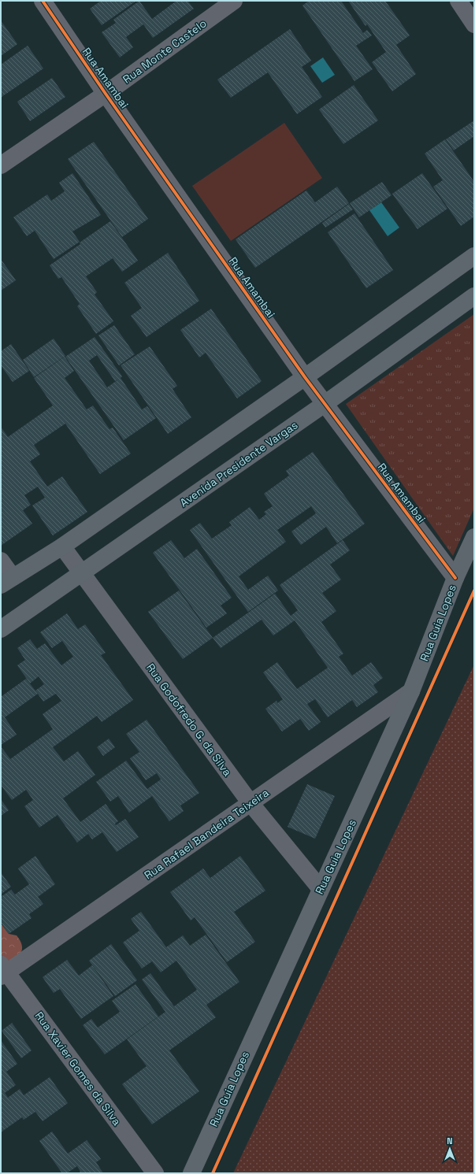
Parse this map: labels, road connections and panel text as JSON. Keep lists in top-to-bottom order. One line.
{"streets":{"main road":["Avenida Presidente Vargas","Rua Guia Lopes"],"street":["Rua Monte Castelo","Rua Amambai","Rua Godofredo G. da Silva","Rua Rafael Bandeira Teixeira","Rua Xavier Gomes da Silva"]},"crossings":[["Rua Monte Castelo","Rua Amambai"],["Rua Amambai","Avenida Presidente Vargas"],["Rua Amambai","Rua Guia Lopes"],["Avenida Presidente Vargas","Rua Godofredo G. da Silva"],["Rua Guia Lopes","Rua Godofredo G. da Silva"],["Rua Guia Lopes","Rua Rafael Bandeira Teixeira"],["Rua Godofredo G. da Silva","Rua Rafael Bandeira Teixeira"],["Rua Rafael Bandeira Teixeira","Rua Xavier Gomes da Silva"]],"north":"top"}
